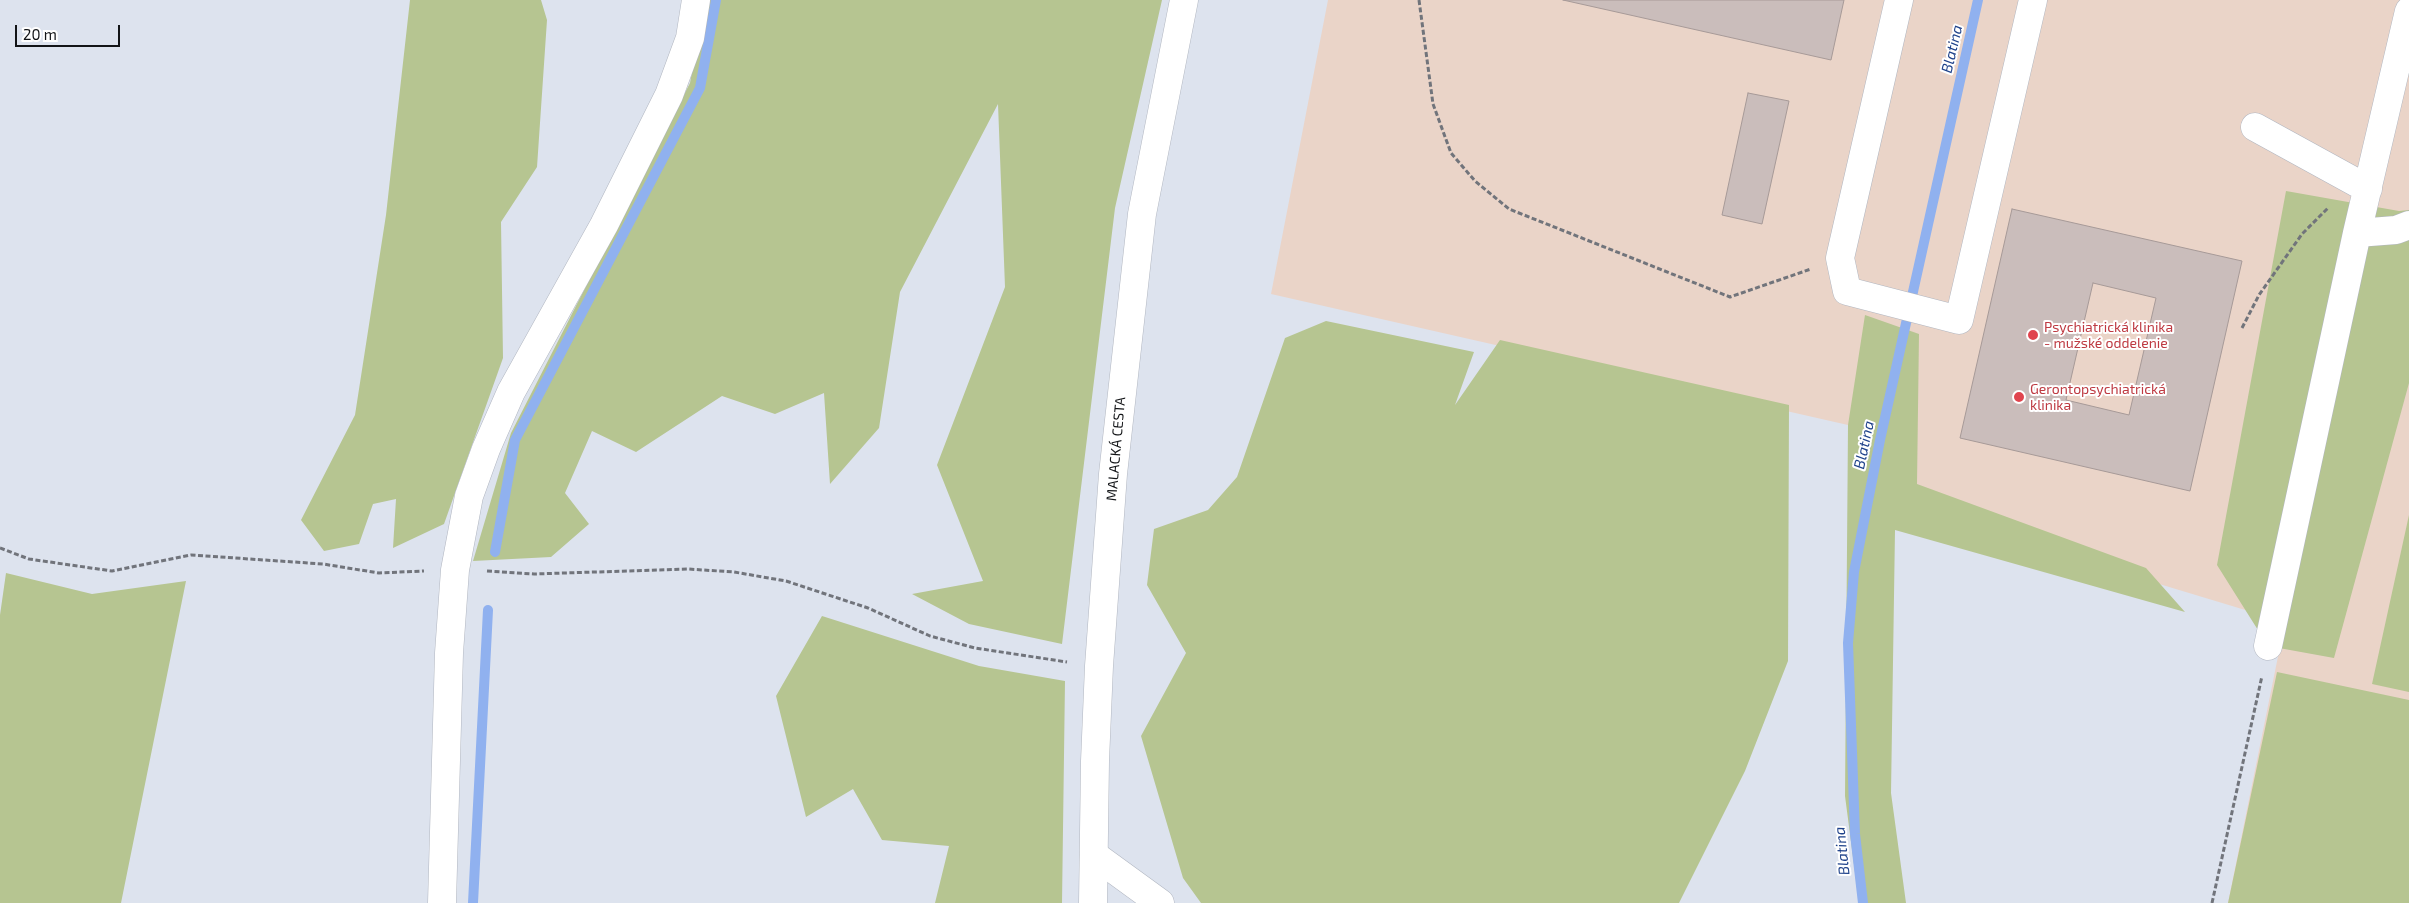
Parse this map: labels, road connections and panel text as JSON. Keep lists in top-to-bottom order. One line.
{"streets":{"main road":["MALACKÁ CESTA"]},"water":["Blatina"],"places":["Psychiatrická klinika - mužské oddelenie","Gerontopsychiatrická klinika"],"scale_bar":"20 m"}
